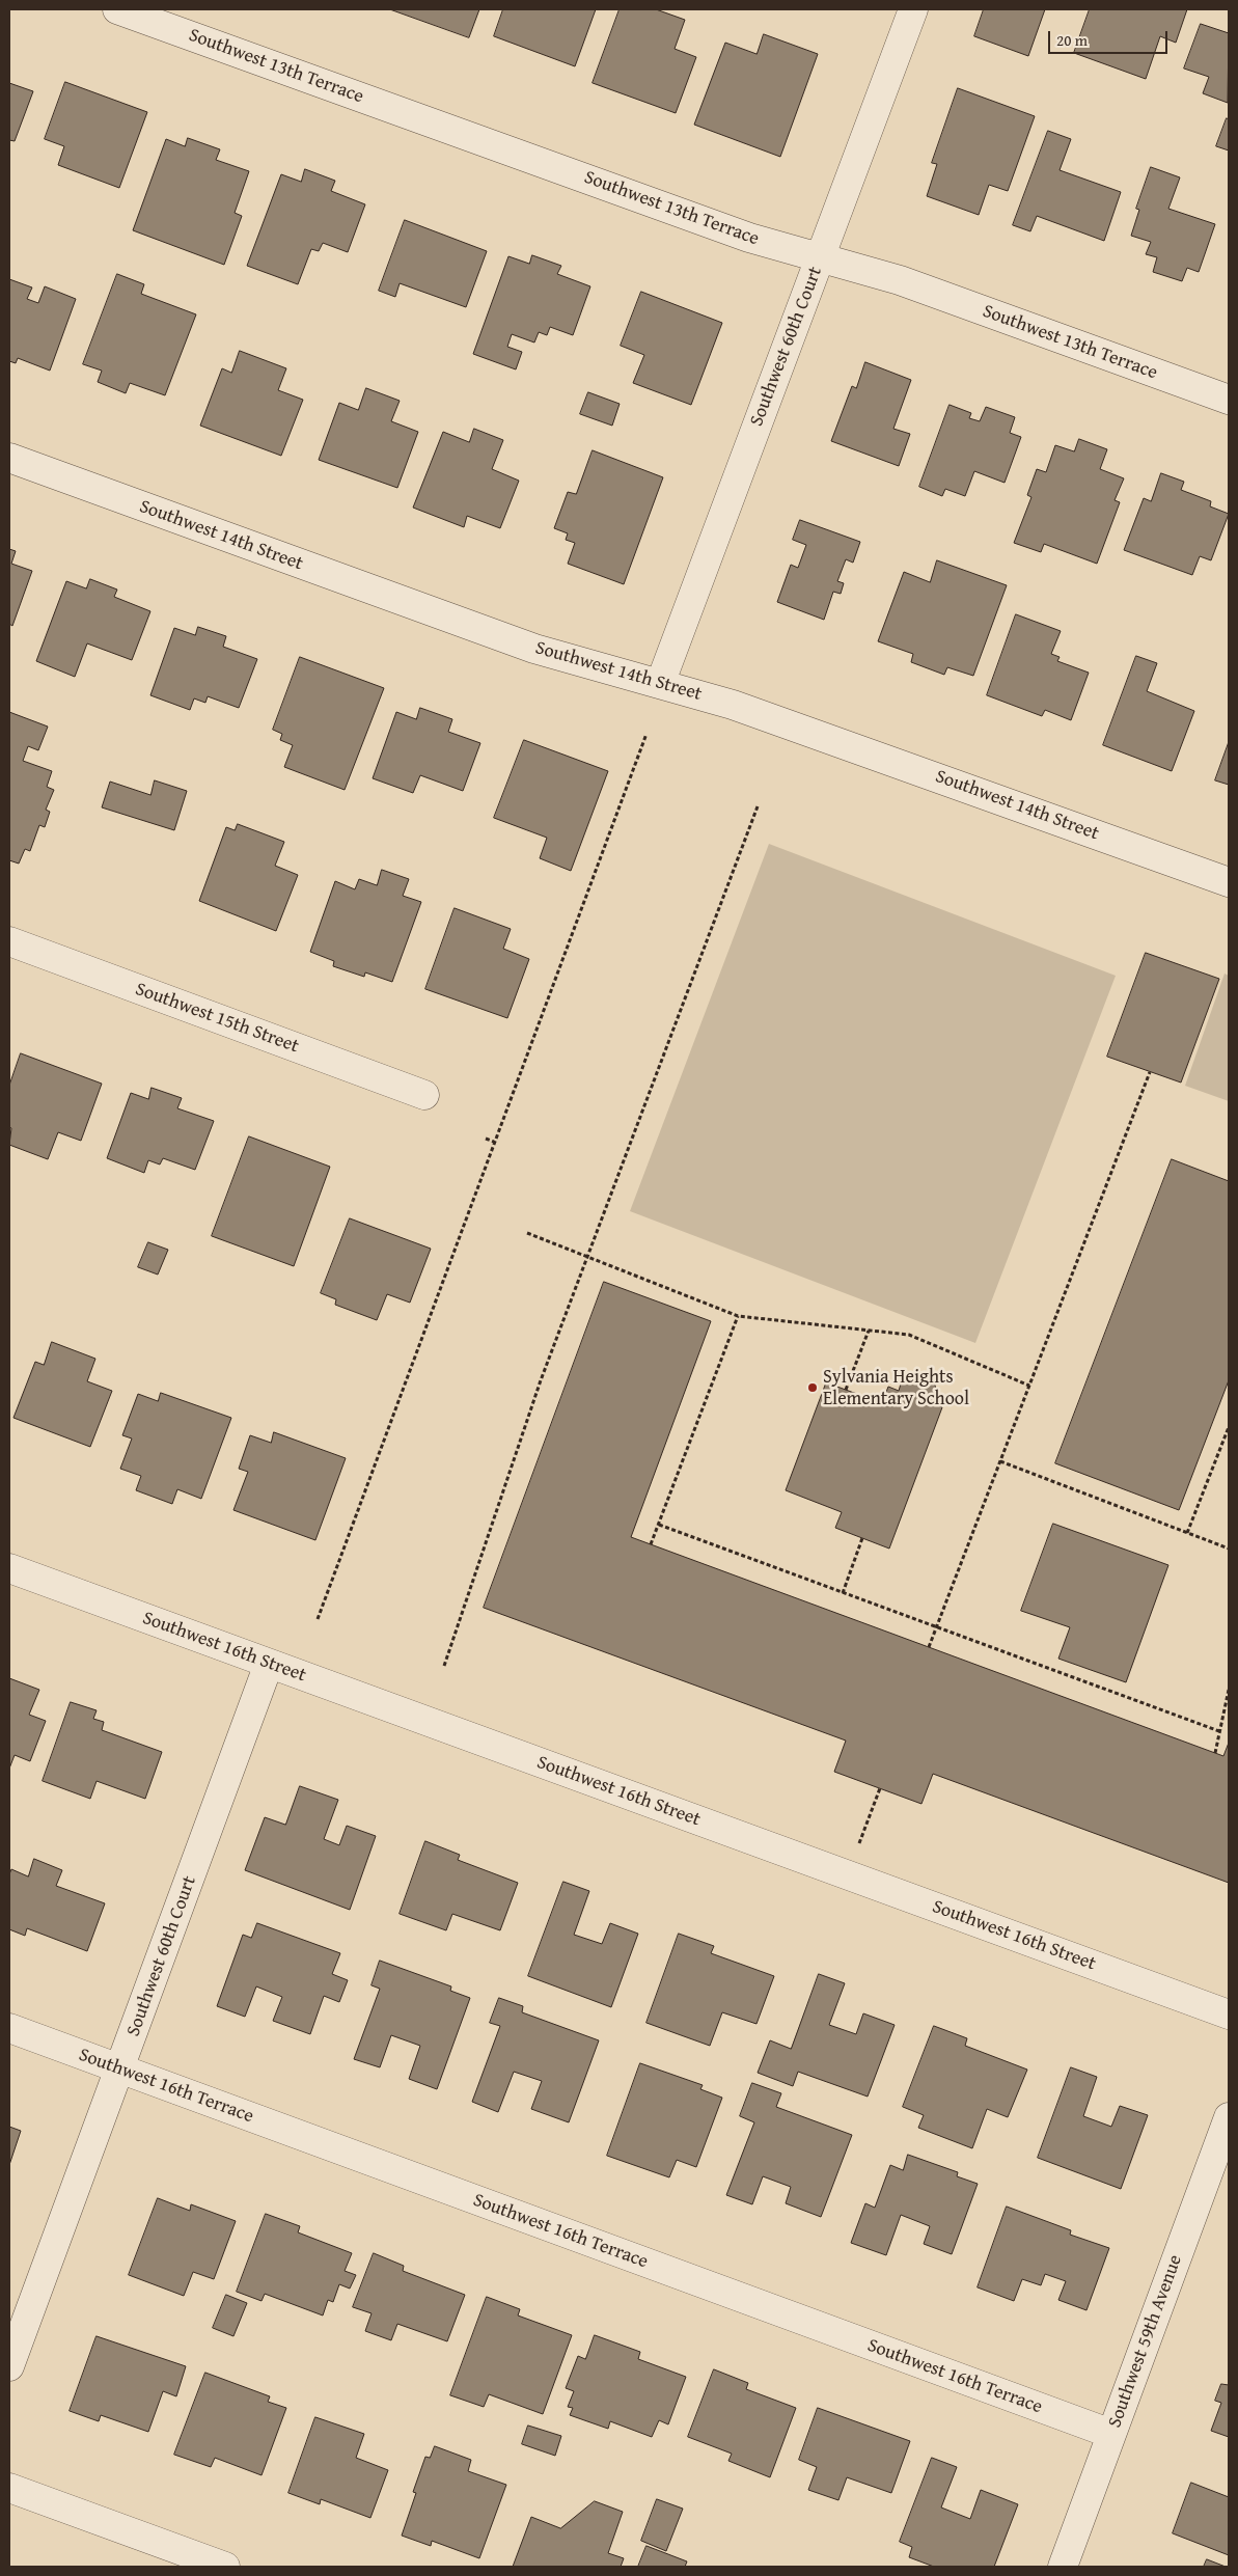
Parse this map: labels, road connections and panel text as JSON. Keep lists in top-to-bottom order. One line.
{"streets":{"street":["Southwest 13th Terrace","Southwest 60th Court","Southwest 14th Street","Southwest 15th Street","Southwest 16th Street","Southwest 16th Terrace","Southwest 59th Avenue"]},"crossings":[["Southwest 13th Terrace","Southwest 60th Court"],["Southwest 60th Court","Southwest 14th Street"],["Southwest 60th Court","Southwest 16th Street"],["Southwest 60th Court","Southwest 16th Terrace"],["Southwest 16th Terrace","Southwest 59th Avenue"]],"places":["Sylvania Heights Elementary School"],"scale_bar":"20 m"}
